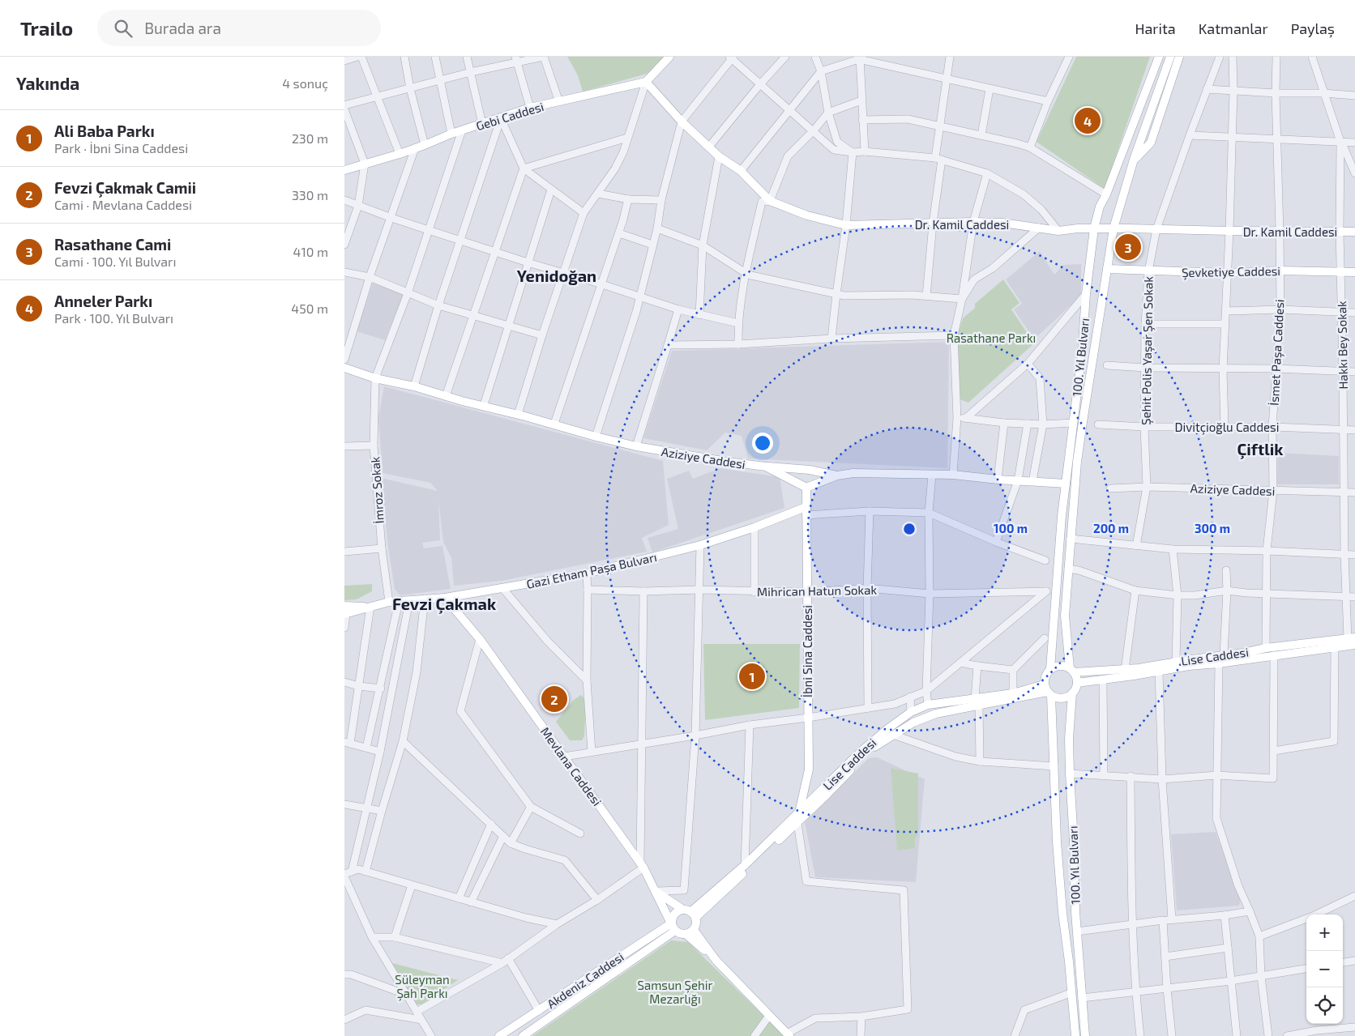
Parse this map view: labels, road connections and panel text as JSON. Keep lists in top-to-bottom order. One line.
{"streets":{"main road":["Gebi Caddesi","Dr. Kamil Caddesi","Şevketiye Caddesi","100. Yıl Bulvarı","Aziziye Caddesi","Gazi Etham Paşa Bulvarı","İbni Sina Caddesi","Lise Caddesi","Mevlana Caddesi","Akdeniz Caddesi"],"street":["Hakkı Bey Sokak","Şehit Polis Yaşar Şen Sokak","İsmet Paşa Caddesi","Divitçioğlu Caddesi","İmroz Sokak","Mihrican Hatun Sokak"]},"crossings":[["Gebi Caddesi","Dr. Kamil Caddesi"],["Gebi Caddesi","İmroz Sokak"],["Dr. Kamil Caddesi","Hakkı Bey Sokak"],["Dr. Kamil Caddesi","Şehit Polis Yaşar Şen Sokak"],["Dr. Kamil Caddesi","İsmet Paşa Caddesi"],["Dr. Kamil Caddesi","100. Yıl Bulvarı"],["Şevketiye Caddesi","Hakkı Bey Sokak"],["Şevketiye Caddesi","Şehit Polis Yaşar Şen Sokak"],["Şevketiye Caddesi","İsmet Paşa Caddesi"],["Şevketiye Caddesi","100. Yıl Bulvarı"],["Hakkı Bey Sokak","Divitçioğlu Caddesi"],["Hakkı Bey Sokak","Aziziye Caddesi"],["Hakkı Bey Sokak","Lise Caddesi"],["Şehit Polis Yaşar Şen Sokak","Divitçioğlu Caddesi"],["Şehit Polis Yaşar Şen Sokak","Aziziye Caddesi"],["İsmet Paşa Caddesi","Divitçioğlu Caddesi"],["İsmet Paşa Caddesi","Aziziye Caddesi"],["İsmet Paşa Caddesi","Lise Caddesi"],["100. Yıl Bulvarı","Lise Caddesi"],["Aziziye Caddesi","İmroz Sokak"],["Aziziye Caddesi","İbni Sina Caddesi"],["İmroz Sokak","Gazi Etham Paşa Bulvarı"],["Gazi Etham Paşa Bulvarı","İbni Sina Caddesi"],["Gazi Etham Paşa Bulvarı","Mevlana Caddesi"],["Mihrican Hatun Sokak","İbni Sina Caddesi"],["İbni Sina Caddesi","Lise Caddesi"],["Lise Caddesi","Mevlana Caddesi"],["Lise Caddesi","Akdeniz Caddesi"],["Mevlana Caddesi","Akdeniz Caddesi"]],"districts":["Yenidoğan","Çiftlik","Fevzi Çakmak"],"parks":["Rasathane Parkı","Süleyman Şah Parkı","Samsun Şehir Mezarlığı"],"page":{"header":"Trailo","search":"Burada ara","nav":["Harita","Katmanlar","Paylaş"],"heading":["Yakında","4 sonuç"],"pins":["4","3","1","2"],"list":[{"mark":"1","name":"Ali Baba Parkı","note":"Park · İbni Sina Caddesi","value":"230 m"},{"mark":"2","name":"Fevzi Çakmak Camii","note":"Cami · Mevlana Caddesi","value":"330 m"},{"mark":"3","name":"Rasathane Cami","note":"Cami · 100. Yıl Bulvarı","value":"410 m"},{"mark":"4","name":"Anneler Parkı","note":"Park · 100. Yıl Bulvarı","value":"450 m"}],"map_buttons":["+","−"]},"rings":["100 m","200 m","300 m"]}
